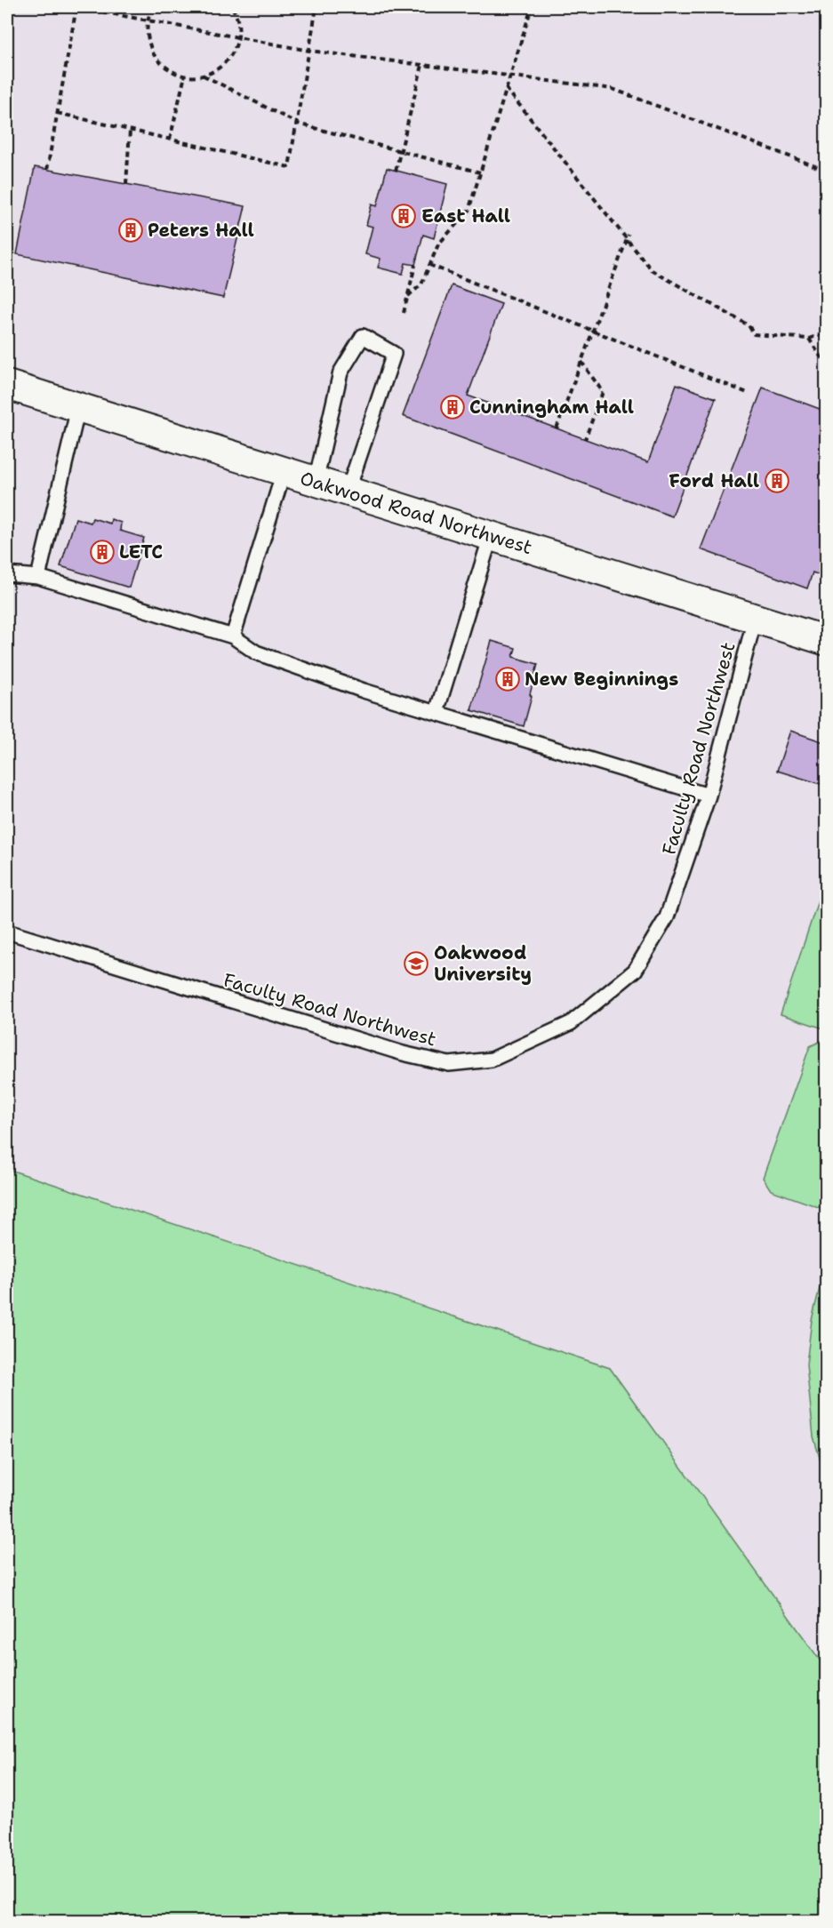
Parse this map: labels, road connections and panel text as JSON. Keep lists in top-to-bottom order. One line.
{"streets":{"street":["Oakwood Road Northwest"],"lane":["Faculty Road Northwest"]},"crossings":[["Oakwood Road Northwest","Faculty Road Northwest"]],"places":{"building":["East Hall","Peters Hall","Cunningham Hall","Ford Hall","LETC","New Beginnings"],"school or university":["Oakwood University"]}}
